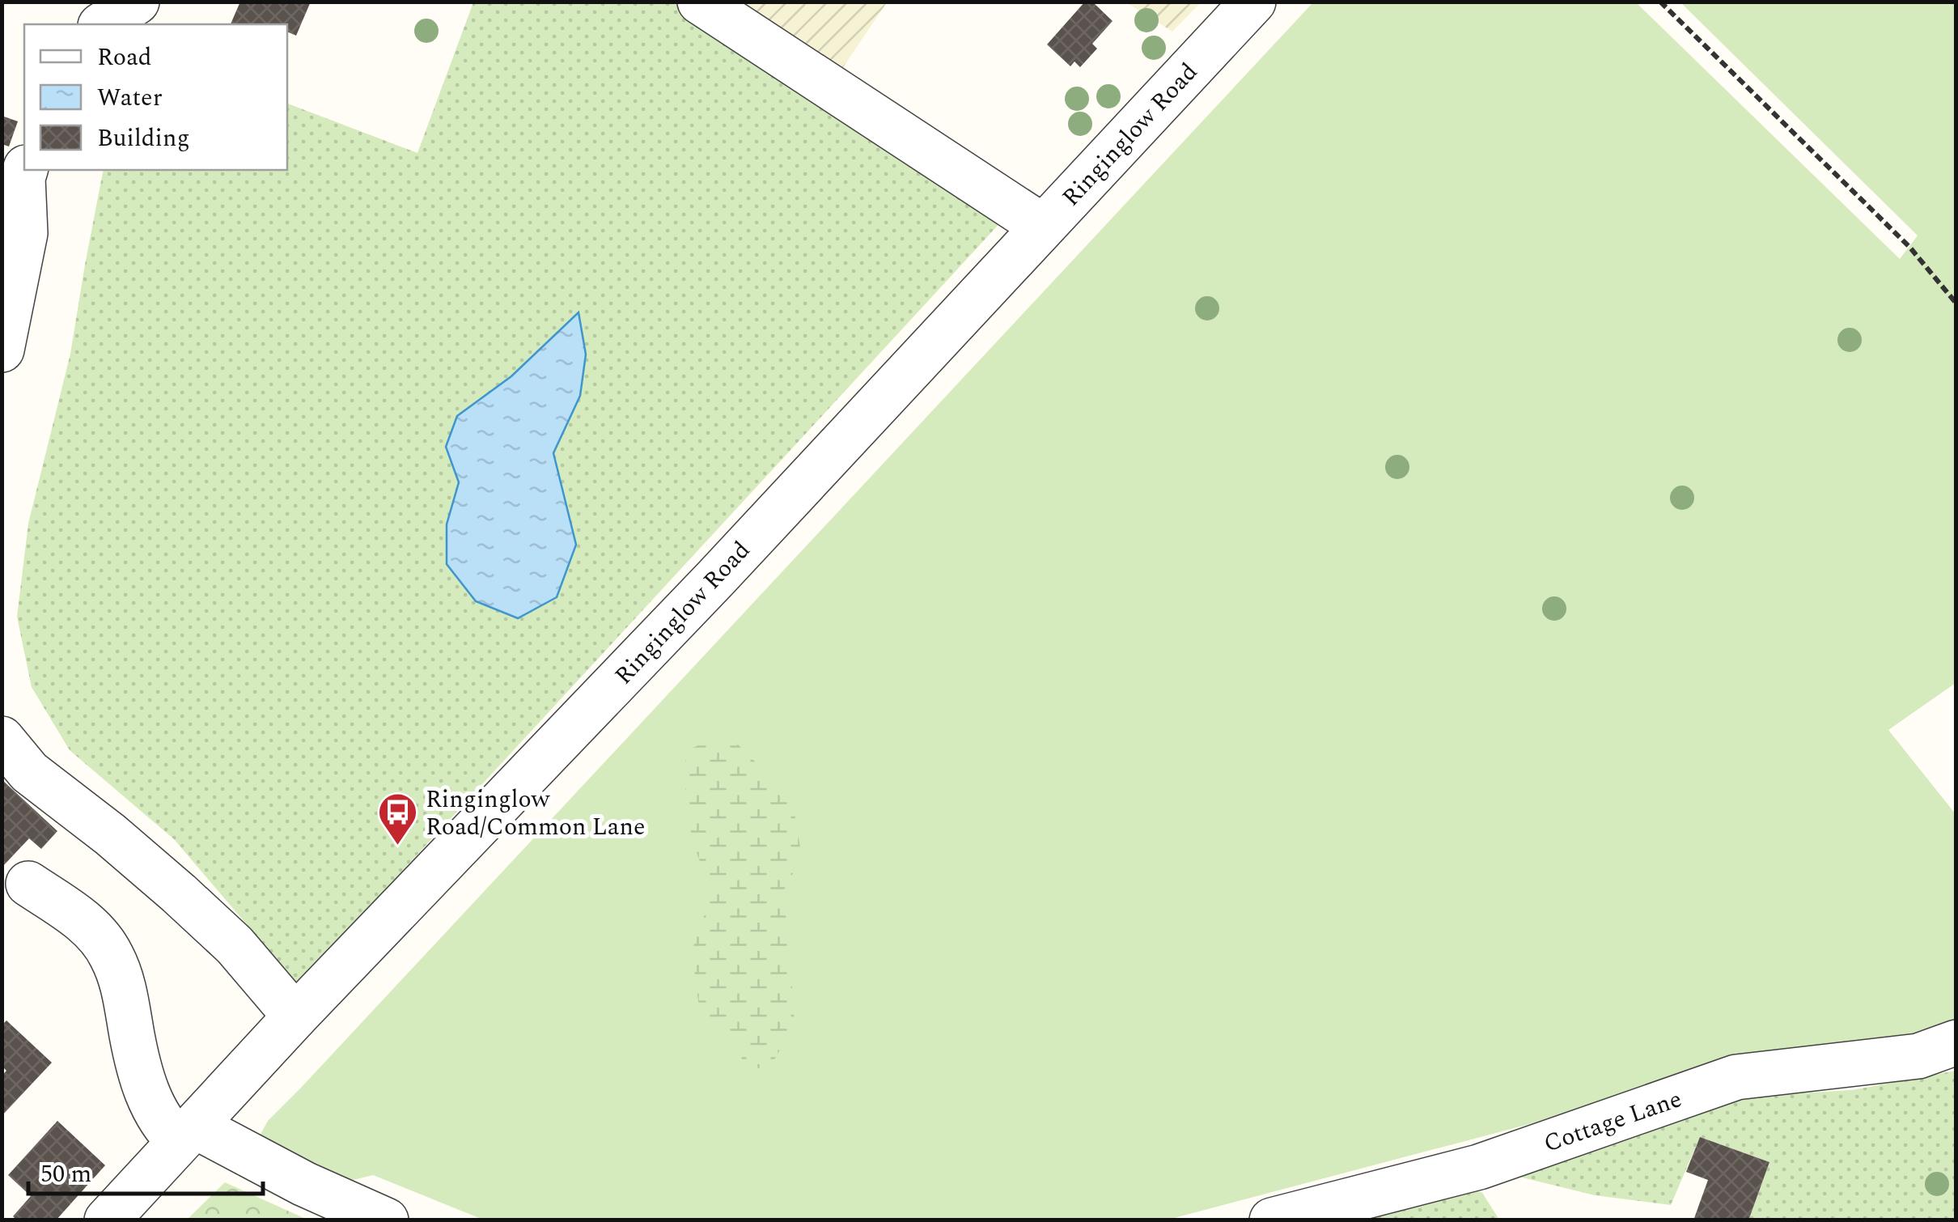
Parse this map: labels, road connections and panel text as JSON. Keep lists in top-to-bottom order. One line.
{"streets":{"street":["Ringinglow Road","Cottage Lane"]},"places":{"bus stop":["Ringinglow Road/Common Lane"]},"legend":["Road","Water","Building"],"scale_bar":"50 m"}
